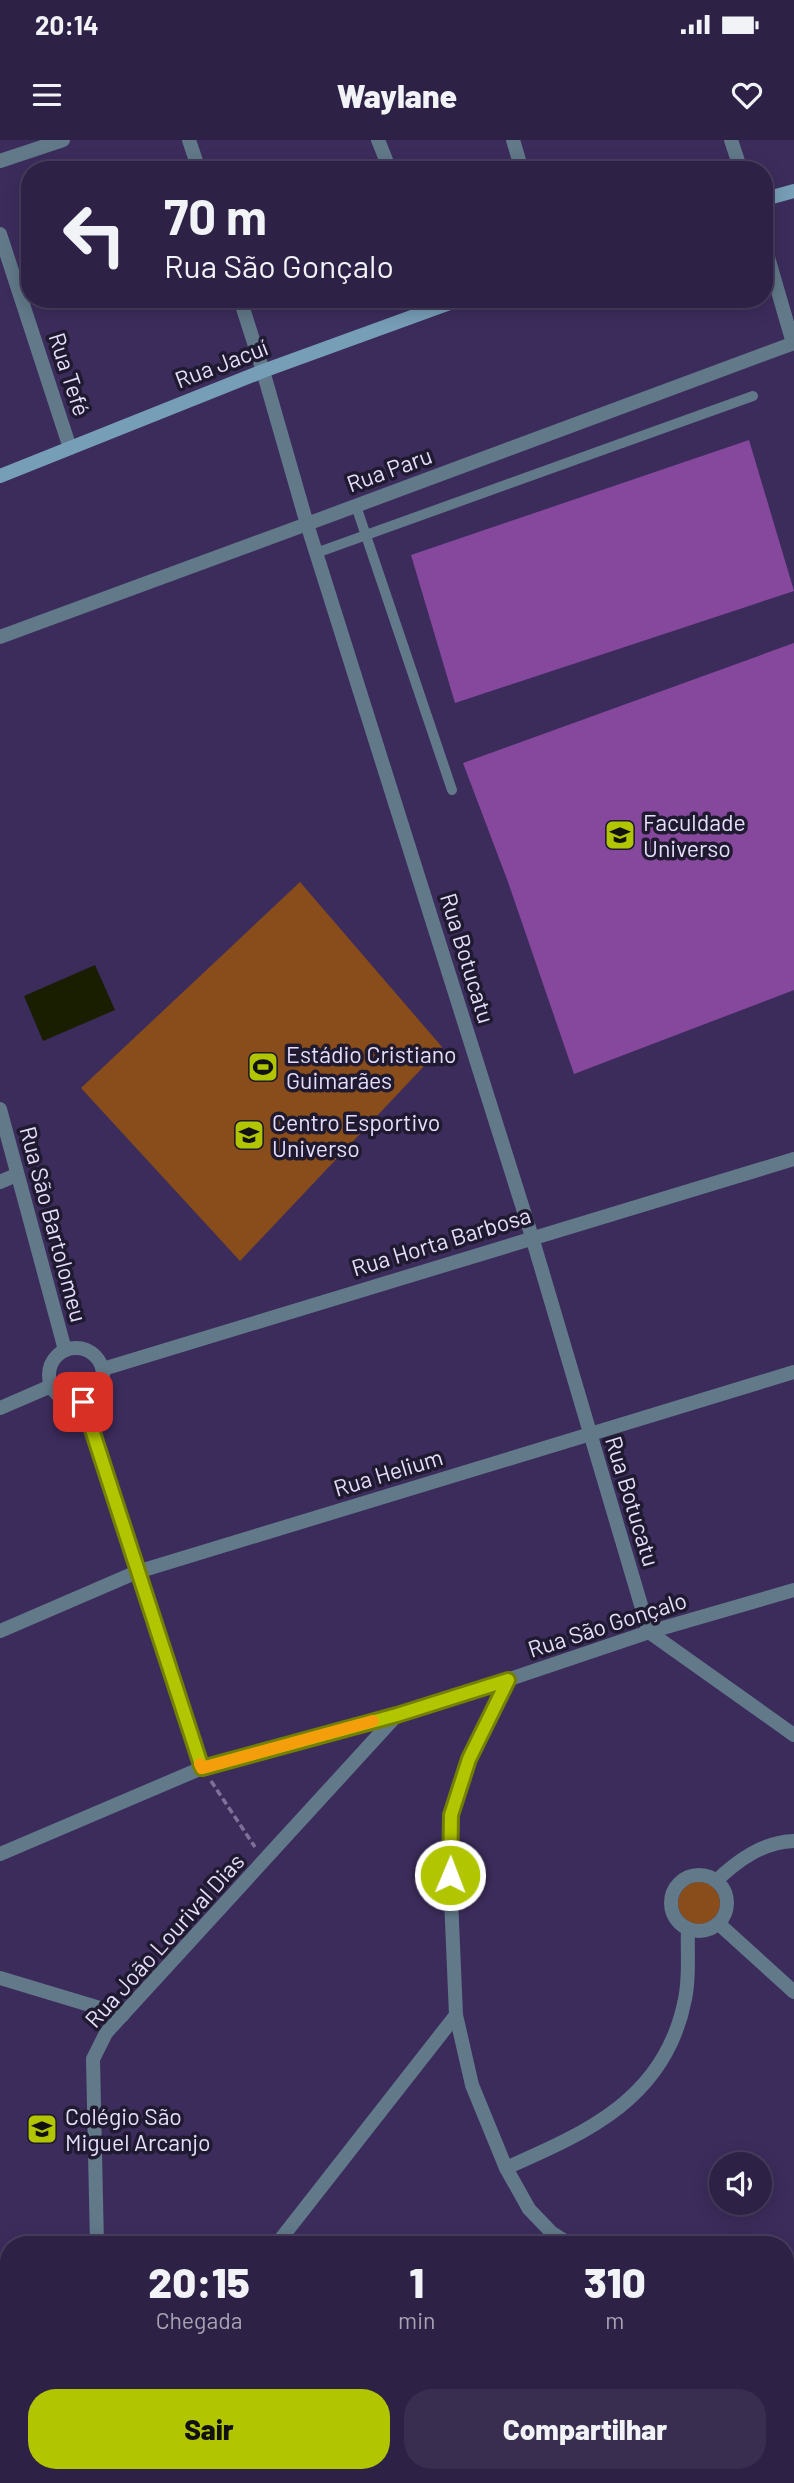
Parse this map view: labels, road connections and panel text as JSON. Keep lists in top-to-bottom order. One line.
{"streets":{"main road":["Rua Jacuí"],"street":["Rua Tefé","Rua Paru","Rua Botucatu","Rua São Bartolomeu","Rua Horta Barbosa","Rua Helium","Rua São Gonçalo","Rua João Lourival Dias"]},"crossings":[["Rua Jacuí","Rua Tefé"],["Rua Jacuí","Rua Botucatu"],["Rua Paru","Rua Botucatu"],["Rua Botucatu","Rua Horta Barbosa"],["Rua Botucatu","Rua Helium"],["Rua Botucatu","Rua São Gonçalo"],["Rua São Bartolomeu","Rua Horta Barbosa"],["Rua São Gonçalo","Rua João Lourival Dias"]],"places":{"school or university":["Faculdade Universo","Centro Esportivo Universo","Colégio São Miguel Arcanjo"],"sports":["Estádio Cristiano Guimarães"]},"page":{"status":"20:14","header":"Waylane","turn":["70 m","Rua São Gonçalo"],"eta":["20:15","Chegada","1","min","310","m"],"buttons":["Sair","Compartilhar"]}}
